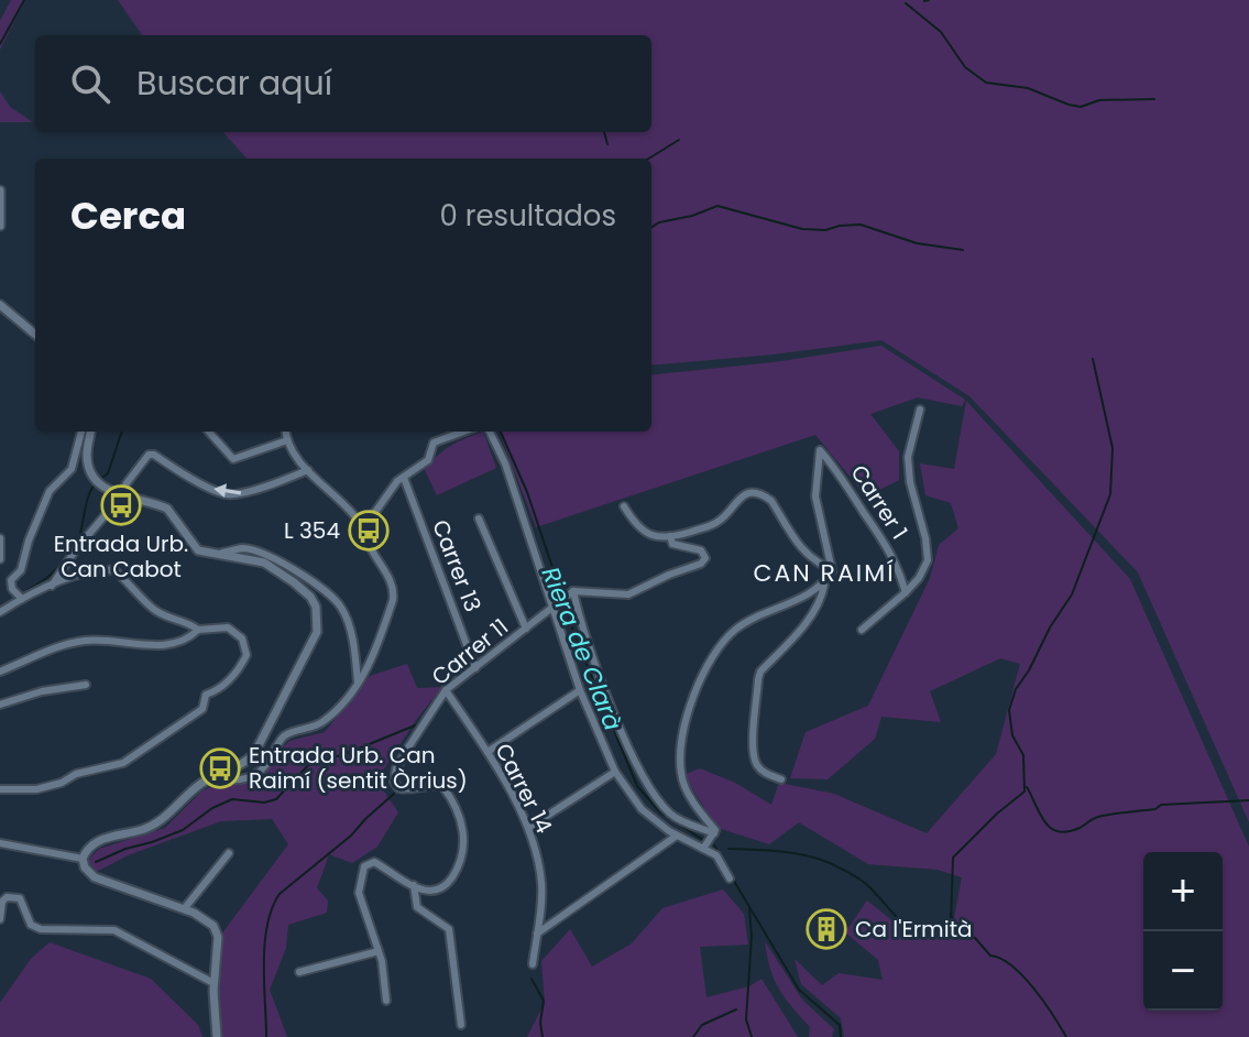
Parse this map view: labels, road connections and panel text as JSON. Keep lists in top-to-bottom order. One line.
{"streets":{"street":["Carrer 1","Carrer 13","Carrer 11","Carrer 14"]},"crossings":[["Carrer 13","Carrer 11"],["Carrer 11","Carrer 14"]],"districts":["CAN RAIMÍ"],"water":["Riera de Clarà"],"places":{"bus stop":["Entrada Urb. Can Cabot","L 354","Entrada Urb. Can Raimí (sentit Òrrius)"],"building":["Ca l'Ermità"]},"page":{"search":"Buscar aquí","heading":["Cerca","0 resultados"],"map_buttons":["+","−"]}}
